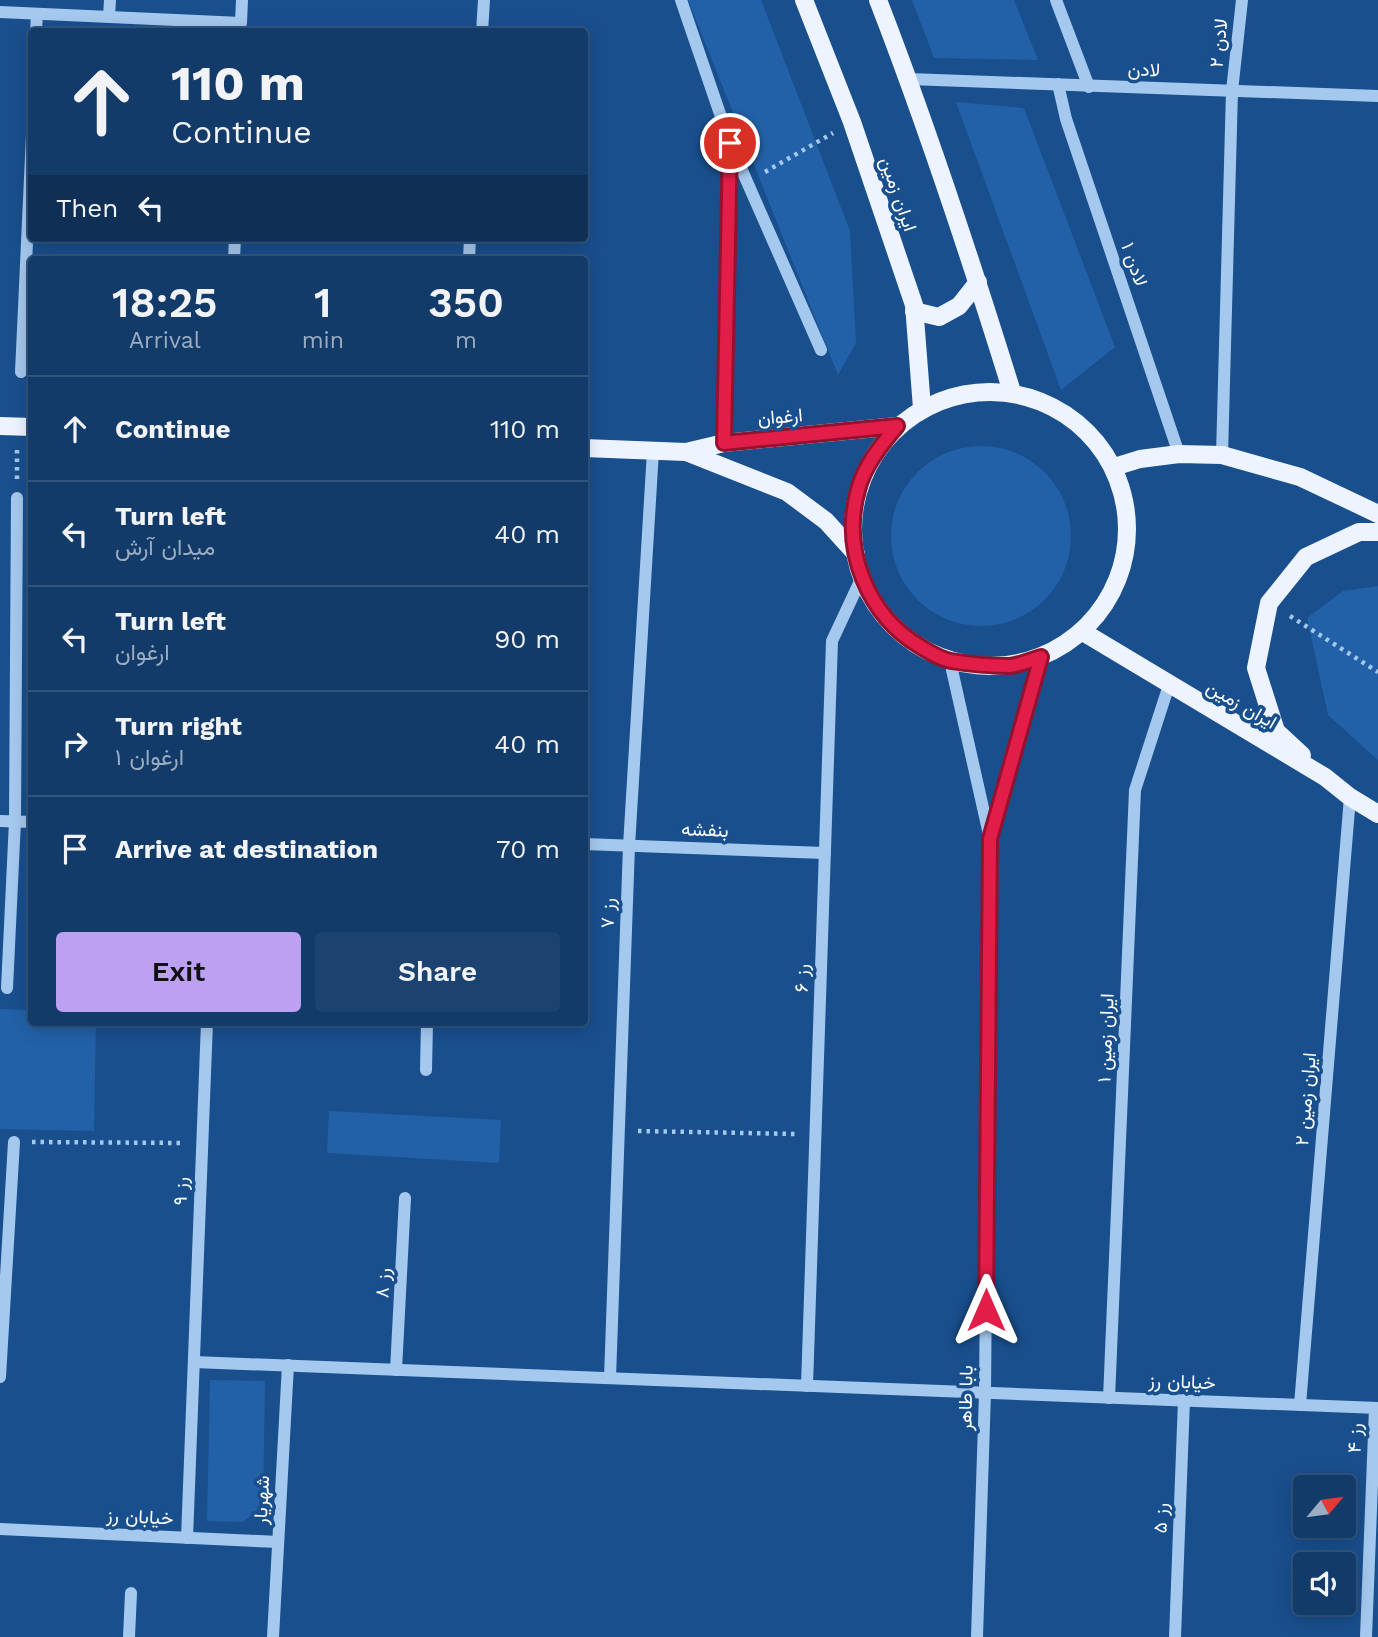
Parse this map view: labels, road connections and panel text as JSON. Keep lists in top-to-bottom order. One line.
{"streets":{"main road":["ایران زمین","ارغوان"],"street":["لادن ۲","لادن","لادن ۱","بنفشه","رز ۷","رز ۶","ایران زمین ۱","ایران زمین ۲","رز ۹","رز ۸","خیابان رز","بابا طاهر","رز ۴","شهریار","رز ۵"]},"crossings":[["لادن ۲","لادن"],["لادن","لادن ۱"],["ایران زمین","ایران زمین ۱"],["ایران زمین","ایران زمین ۲"],["ارغوان","رز ۷"],["بنفشه","رز ۷"],["بنفشه","رز ۶"],["رز ۷","خیابان رز"],["رز ۶","خیابان رز"],["ایران زمین ۱","خیابان رز"],["ایران زمین ۲","خیابان رز"],["رز ۹","خیابان رز"],["رز ۸","خیابان رز"],["خیابان رز","بابا طاهر"],["خیابان رز","رز ۴"],["خیابان رز","شهریار"],["خیابان رز","رز ۵"]],"north":"top right","page":{"turn":["110 m","Continue"],"then":"Then","eta":["18:25","Arrival","1","min","350","m"],"list":[{"name":"Continue","value":"110 m"},{"name":"Turn left","note":"میدان آرش","value":"40 m"},{"name":"Turn left","note":"ارغوان","value":"90 m"},{"name":"Turn right","note":"ارغوان ۱","value":"40 m"},{"name":"Arrive at destination","value":"70 m"}],"buttons":["Exit","Share"]}}
